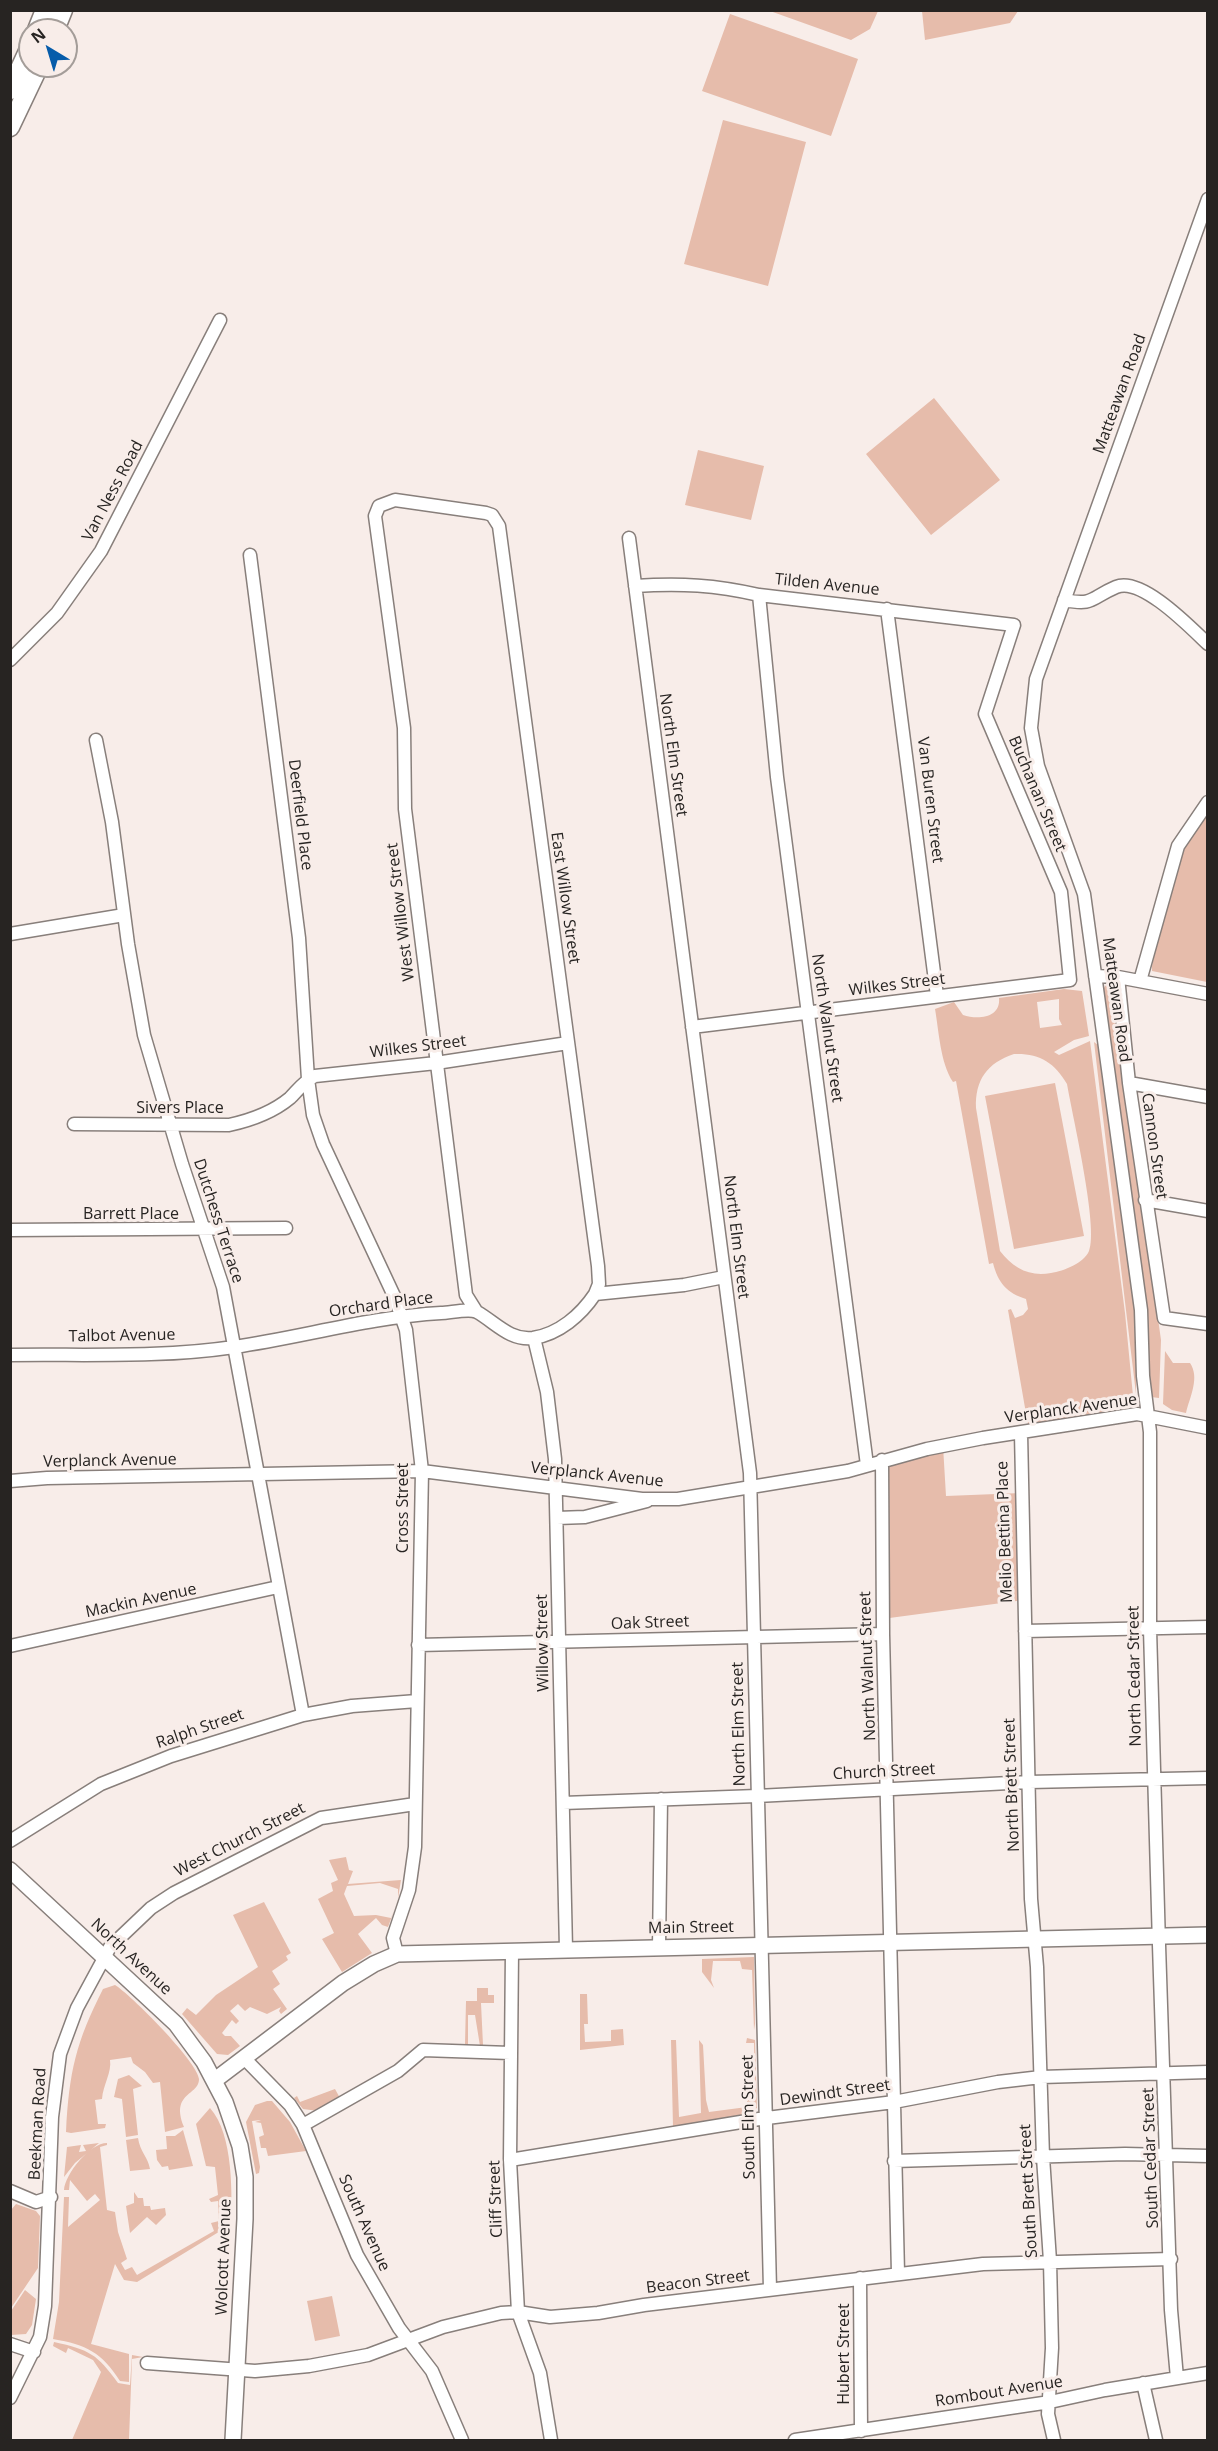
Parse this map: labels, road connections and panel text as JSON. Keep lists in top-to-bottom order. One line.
{"streets":{"main road":["Main Street","North Avenue","Wolcott Avenue"],"street":["Matteawan Road","Van Ness Road","Tilden Avenue","North Elm Street","Buchanan Street","Van Buren Street","Deerfield Place","East Willow Street","West Willow Street","Wilkes Street","North Walnut Street","Sivers Place","Cannon Street","Barrett Place","Dutchess Terrace","Orchard Place","Talbot Avenue","Verplanck Avenue","Cross Street","Melio Bettina Place","Mackin Avenue","Oak Street","Willow Street","North Cedar Street","Ralph Street","Church Street","North Brett Street","West Church Street","Dewindt Street","South Elm Street","Beekman Road","South Cedar Street","South Brett Street","Cliff Street","South Avenue","Beacon Street","Hubert Street","Rombout Avenue"]},"crossings":[["Matteawan Road","Verplanck Avenue"],["Matteawan Road","North Cedar Street"],["Tilden Avenue","North Elm Street"],["Tilden Avenue","Buchanan Street"],["Tilden Avenue","Van Buren Street"],["Tilden Avenue","North Walnut Street"],["North Elm Street","Wilkes Street"],["North Elm Street","Verplanck Avenue"],["North Elm Street","Oak Street"],["North Elm Street","Church Street"],["North Elm Street","Main Street"],["North Elm Street","South Elm Street"],["Buchanan Street","Wilkes Street"],["Van Buren Street","Wilkes Street"],["Deerfield Place","Wilkes Street"],["Deerfield Place","Sivers Place"],["Deerfield Place","Cross Street"],["East Willow Street","West Willow Street"],["East Willow Street","Wilkes Street"],["West Willow Street","Wilkes Street"],["West Willow Street","Orchard Place"],["Wilkes Street","North Walnut Street"],["Wilkes Street","Sivers Place"],["Wilkes Street","Cross Street"],["North Walnut Street","Verplanck Avenue"],["North Walnut Street","Oak Street"],["North Walnut Street","Church Street"],["North Walnut Street","Main Street"],["North Walnut Street","Dewindt Street"],["North Walnut Street","Beacon Street"],["Sivers Place","Dutchess Terrace"],["Sivers Place","Cross Street"],["Barrett Place","Dutchess Terrace"],["Dutchess Terrace","Orchard Place"],["Dutchess Terrace","Talbot Avenue"],["Dutchess Terrace","Verplanck Avenue"],["Dutchess Terrace","Mackin Avenue"],["Dutchess Terrace","Ralph Street"],["Orchard Place","Talbot Avenue"],["Orchard Place","Cross Street"],["Verplanck Avenue","Cross Street"],["Verplanck Avenue","Melio Bettina Place"],["Verplanck Avenue","Willow Street"],["Verplanck Avenue","North Cedar Street"],["Cross Street","Oak Street"],["Cross Street","Ralph Street"],["Cross Street","West Church Street"],["Cross Street","Main Street"],["Melio Bettina Place","North Brett Street"],["Oak Street","Willow Street"],["Willow Street","Church Street"],["Willow Street","Main Street"],["North Cedar Street","Church Street"],["North Cedar Street","Main Street"],["North Cedar Street","South Cedar Street"],["Church Street","North Brett Street"],["North Brett Street","Main Street"],["North Brett Street","South Brett Street"],["West Church Street","North Avenue"],["West Church Street","Beekman Road"],["Main Street","North Avenue"],["Main Street","South Elm Street"],["Main Street","South Cedar Street"],["Main Street","South Brett Street"],["Main Street","Cliff Street"],["Main Street","South Avenue"],["Main Street","Wolcott Avenue"],["North Avenue","Beekman Road"],["North Avenue","Wolcott Avenue"],["Dewindt Street","South Elm Street"],["Dewindt Street","South Cedar Street"],["Dewindt Street","South Brett Street"],["Dewindt Street","Cliff Street"],["South Elm Street","Beacon Street"],["South Cedar Street","Beacon Street"],["South Cedar Street","Rombout Avenue"],["South Brett Street","Beacon Street"],["South Brett Street","Rombout Avenue"],["Cliff Street","Beacon Street"],["South Avenue","Beacon Street"],["Wolcott Avenue","Beacon Street"],["Beacon Street","Hubert Street"],["Hubert Street","Rombout Avenue"]],"north":"top left"}
